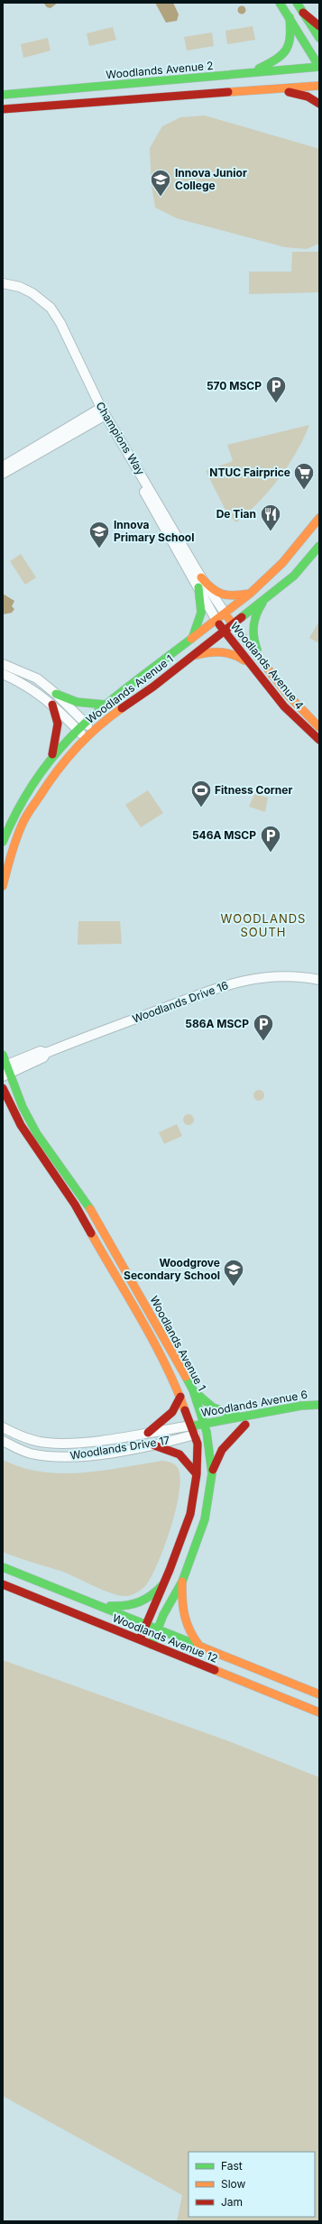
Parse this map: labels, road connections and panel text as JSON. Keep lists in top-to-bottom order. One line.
{"streets":{"street":["Woodlands Avenue 2","Champions Way","Woodlands Avenue 4","Woodlands Avenue 1","Woodlands Drive 16","Woodlands Avenue 6","Woodlands Drive 17","Woodlands Avenue 12"]},"crossings":[["Champions Way","Woodlands Avenue 4"],["Champions Way","Woodlands Avenue 1"],["Woodlands Avenue 4","Woodlands Avenue 1"],["Woodlands Avenue 1","Woodlands Drive 16"],["Woodlands Avenue 1","Woodlands Avenue 6"],["Woodlands Avenue 1","Woodlands Drive 17"],["Woodlands Avenue 1","Woodlands Avenue 12"],["Woodlands Avenue 6","Woodlands Drive 17"]],"districts":["WOODLANDS SOUTH"],"places":{"school or university":["Innova Junior College","Innova Primary School","Woodgrove Secondary School"],"parking":["570 MSCP","546A MSCP","586A MSCP"],"supermarket":["NTUC Fairprice"],"restaurant":["De Tian"],"sports":["Fitness Corner"]},"legend":["Fast","Slow","Jam"]}
